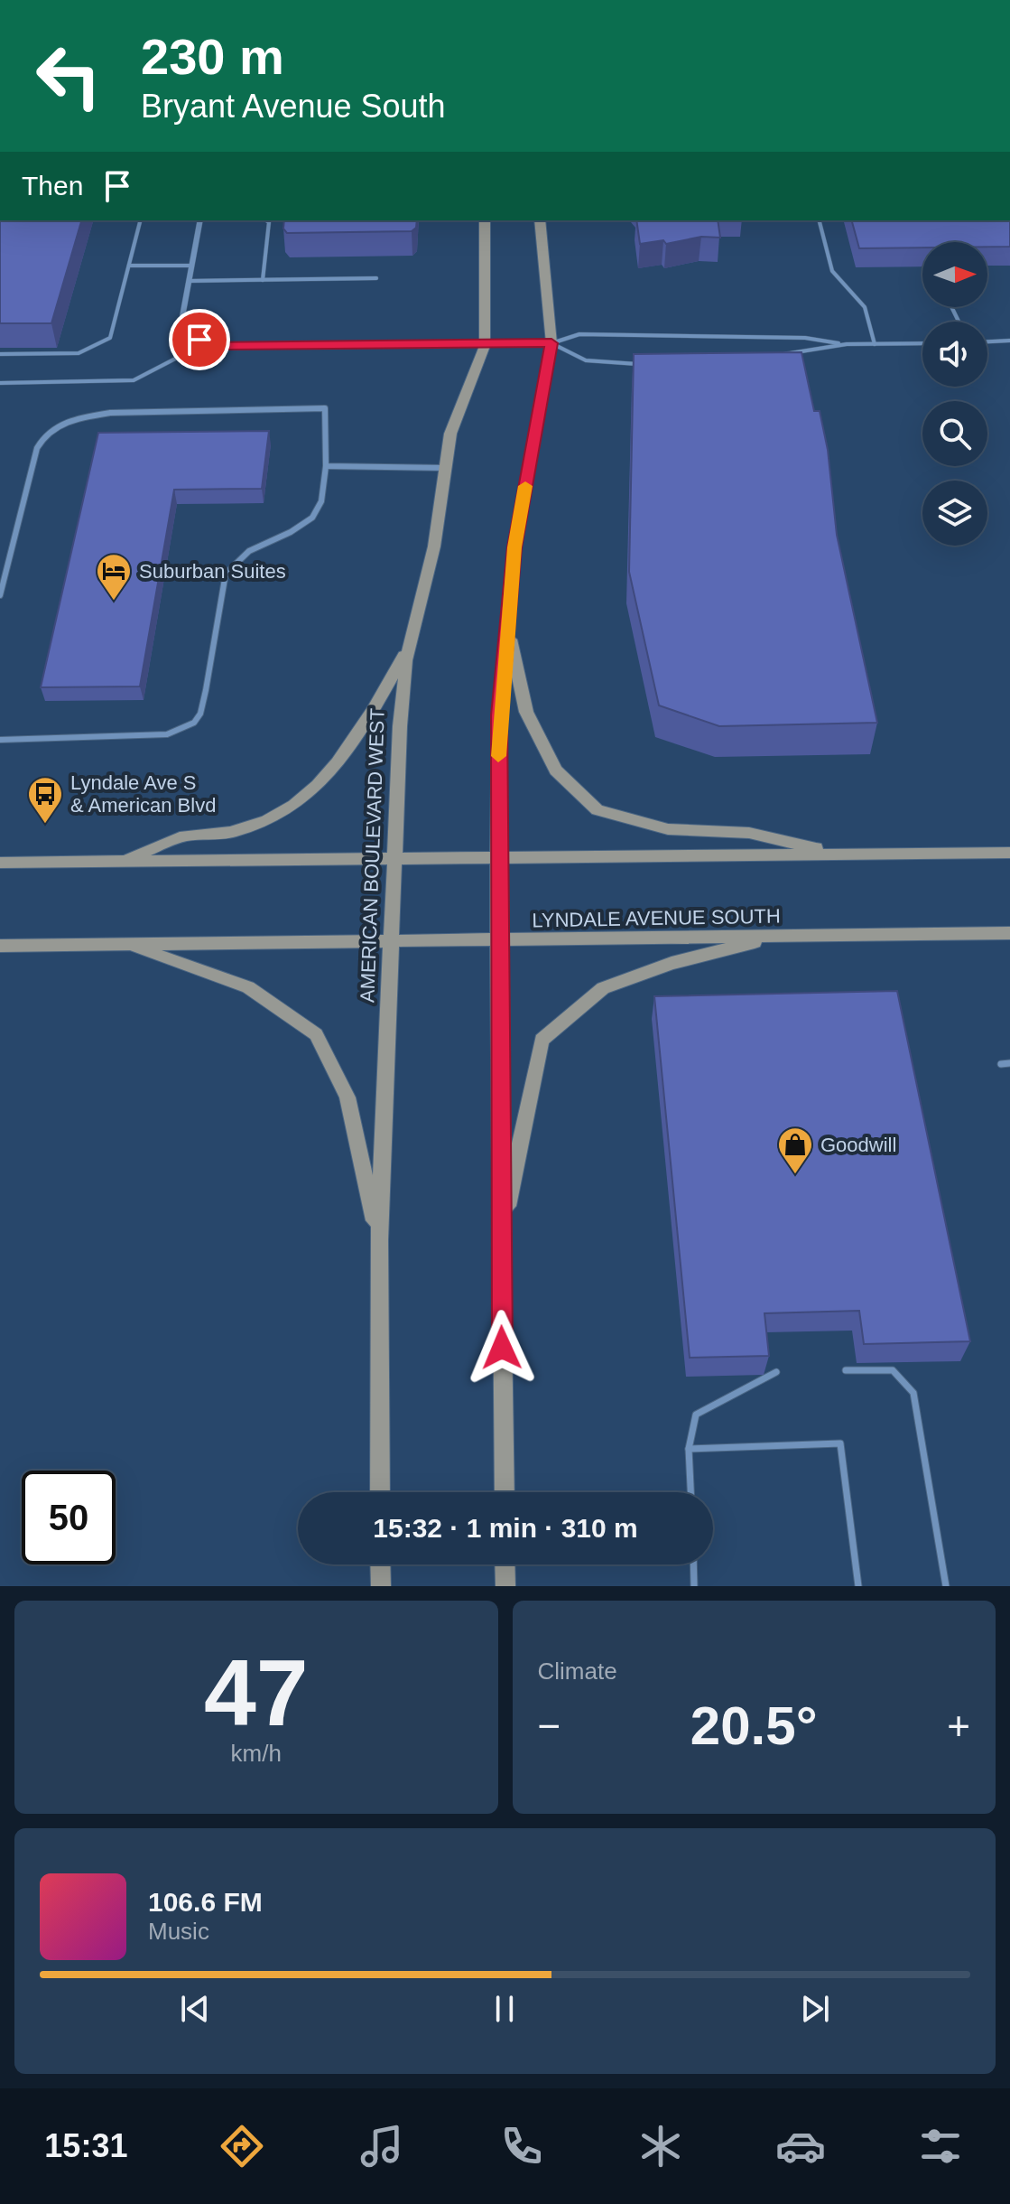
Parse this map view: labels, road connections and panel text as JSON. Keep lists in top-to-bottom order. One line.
{"streets":{"main road":["AMERICAN BOULEVARD WEST","LYNDALE AVENUE SOUTH"]},"crossings":[["AMERICAN BOULEVARD WEST","LYNDALE AVENUE SOUTH"]],"places":{"hotel":["Suburban Suites"],"bus stop":["Lyndale Ave S & American Blvd"],"shop":["Goodwill"]},"north":"right","page":{"turn":["230 m","Bryant Avenue South"],"then":"Then","limit":"50","trip":"15:32 · 1 min · 310 m","tile":[["47","km/h"],"Climate"],"heat":["−","20.5°","+"],"song":["106.6 FM","Music"],"tabs":"15:31"}}
